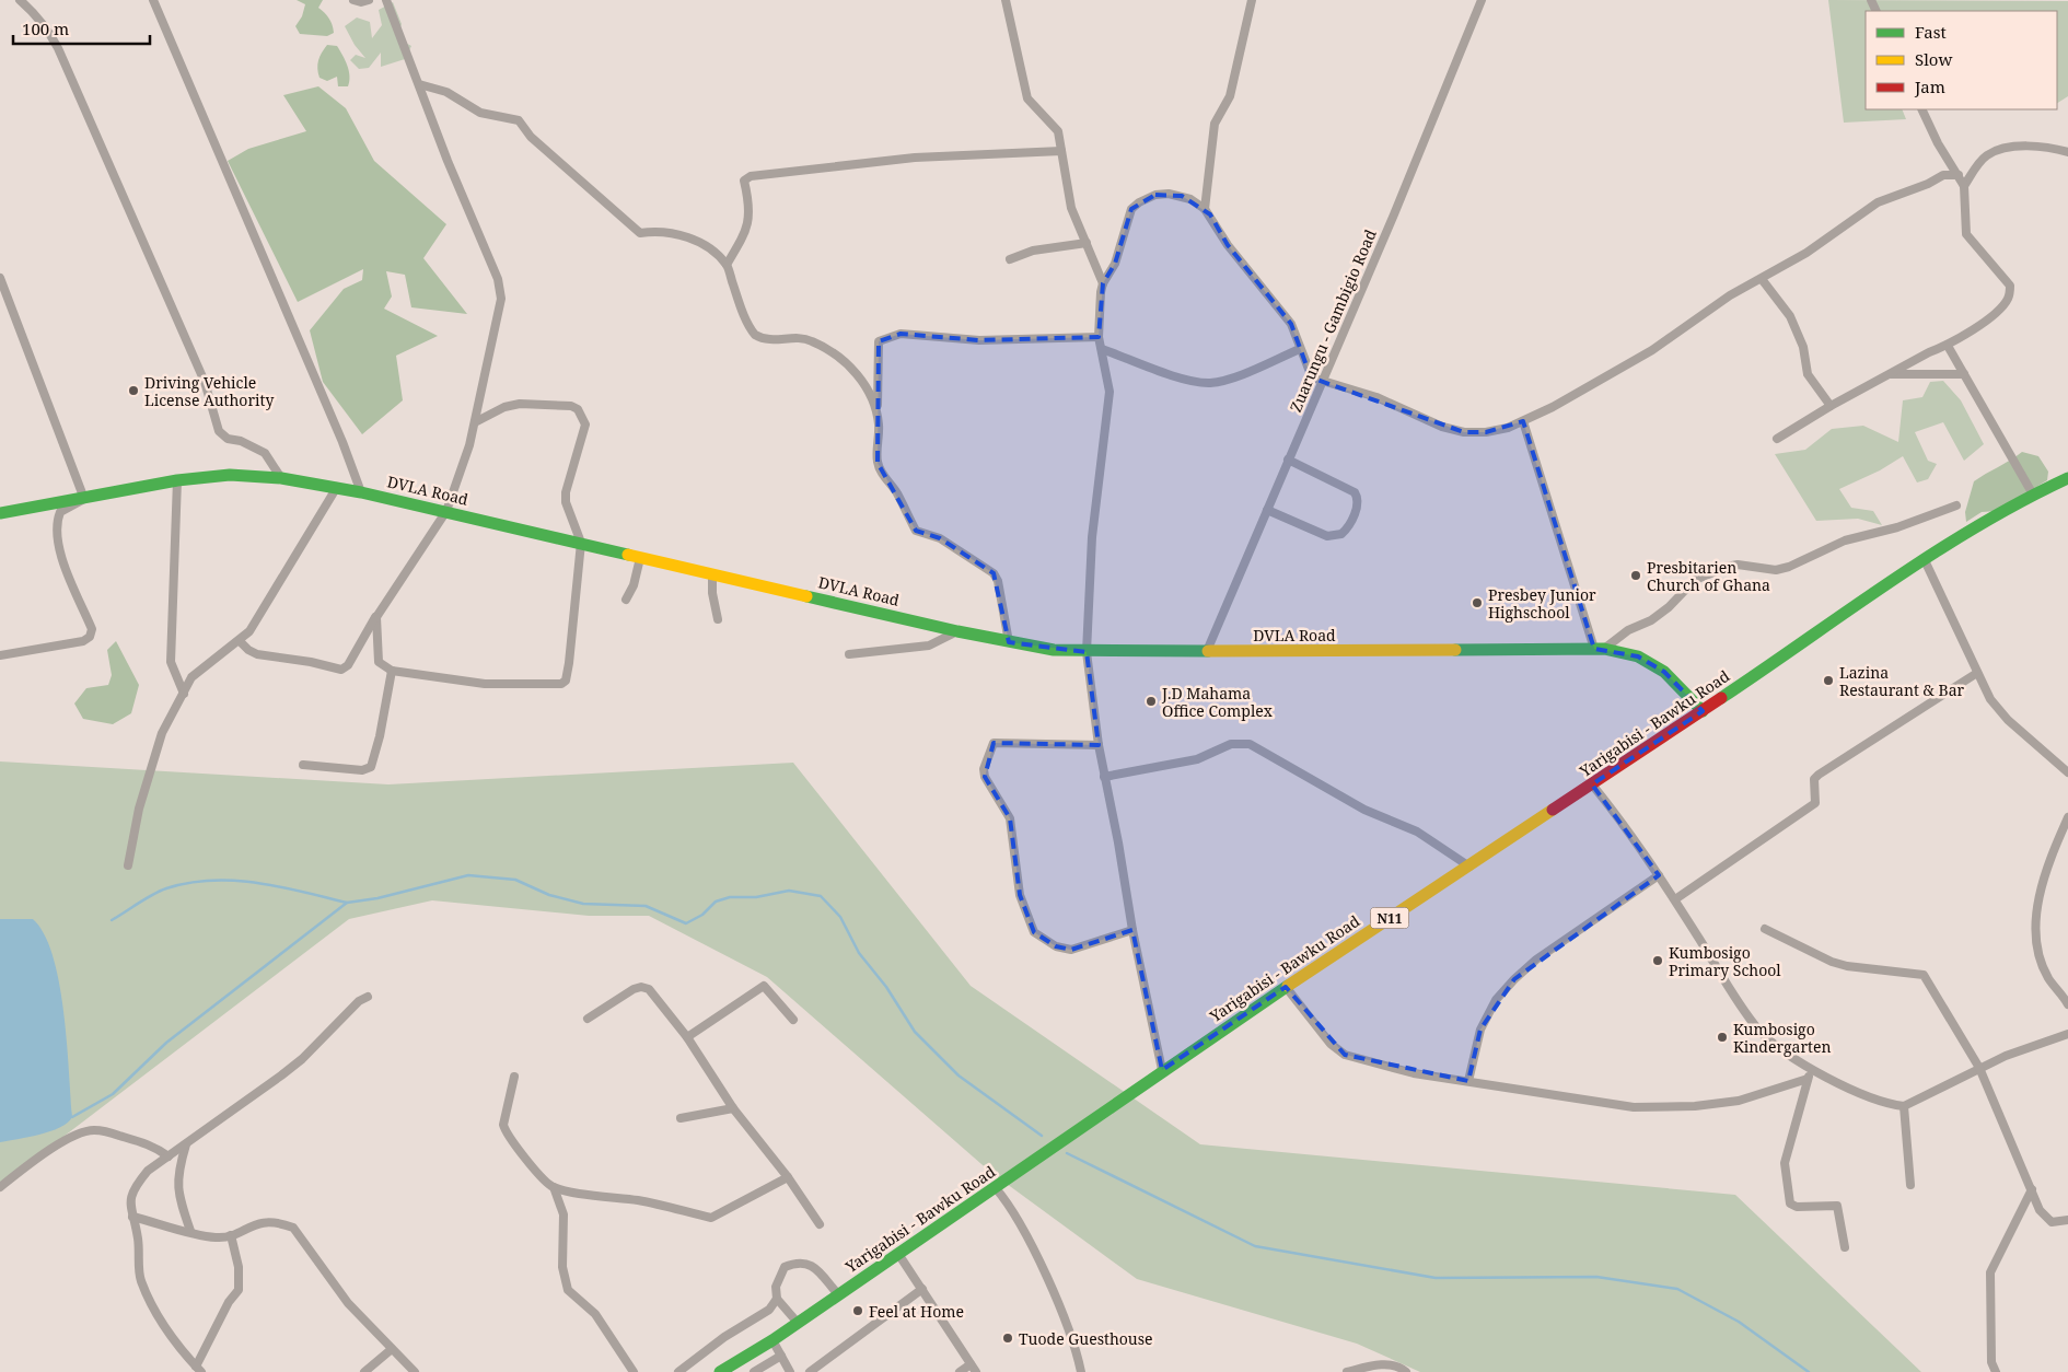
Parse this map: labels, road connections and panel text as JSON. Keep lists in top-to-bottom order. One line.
{"streets":{"main road":["DVLA Road","Yarigabisi - Bawku Road","N11"],"street":["Zuarungu - Gambigio Road"]},"crossings":[["Zuarungu - Gambigio Road","DVLA Road"],["DVLA Road","Yarigabisi - Bawku Road"]],"places":["Driving Vehicle License Authority","Presbitarien Church of Ghana","Presbey Junior Highschool","Lazina Restaurant & Bar","J.D Mahama Office Complex","Kumbosigo Primary School","Kumbosigo Kindergarten","Feel at Home","Tuode Guesthouse"],"legend":["Fast","Slow","Jam"],"scale_bar":"100 m"}
